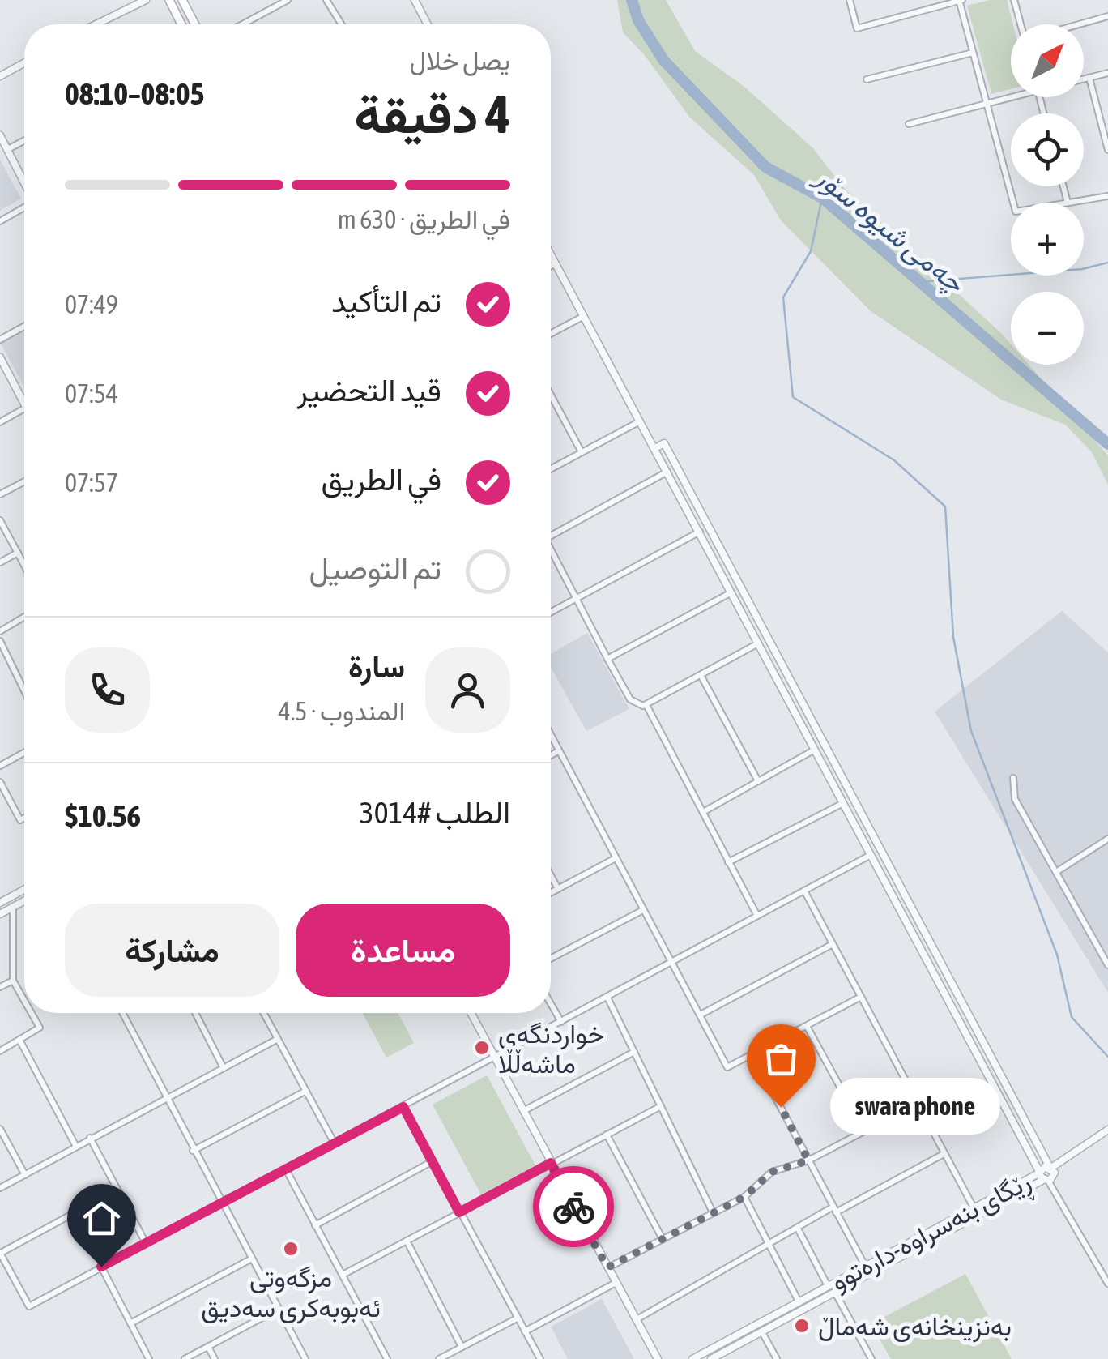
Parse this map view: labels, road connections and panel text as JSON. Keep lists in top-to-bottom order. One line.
{"streets":{"street":["ڕێگای بنەسراوە-دارەتوو"]},"water":["چەمی شیوە سۆر"],"places":["خواردنگەی ماشەڵڵا","swara phone","مزگەوتی ئەبوبەکری سەدیق","بەنزینخانەی شەماڵ"],"north":"top right","page":{"map_buttons":["+","−"],"heading":["4 دقيقة","يصل خلال","08:05–08:10"],"panel":["سارة","المندوب · 4.5","الطلب #3014","$10.56"],"bar":"في الطريق · 630 m","list":[["تم التأكيد","07:49"],["قيد التحضير","07:54"],["في الطريق","07:57"],"تم التوصيل"],"buttons":["مساعدة","مشاركة"],"bubble":"swara phone"}}
